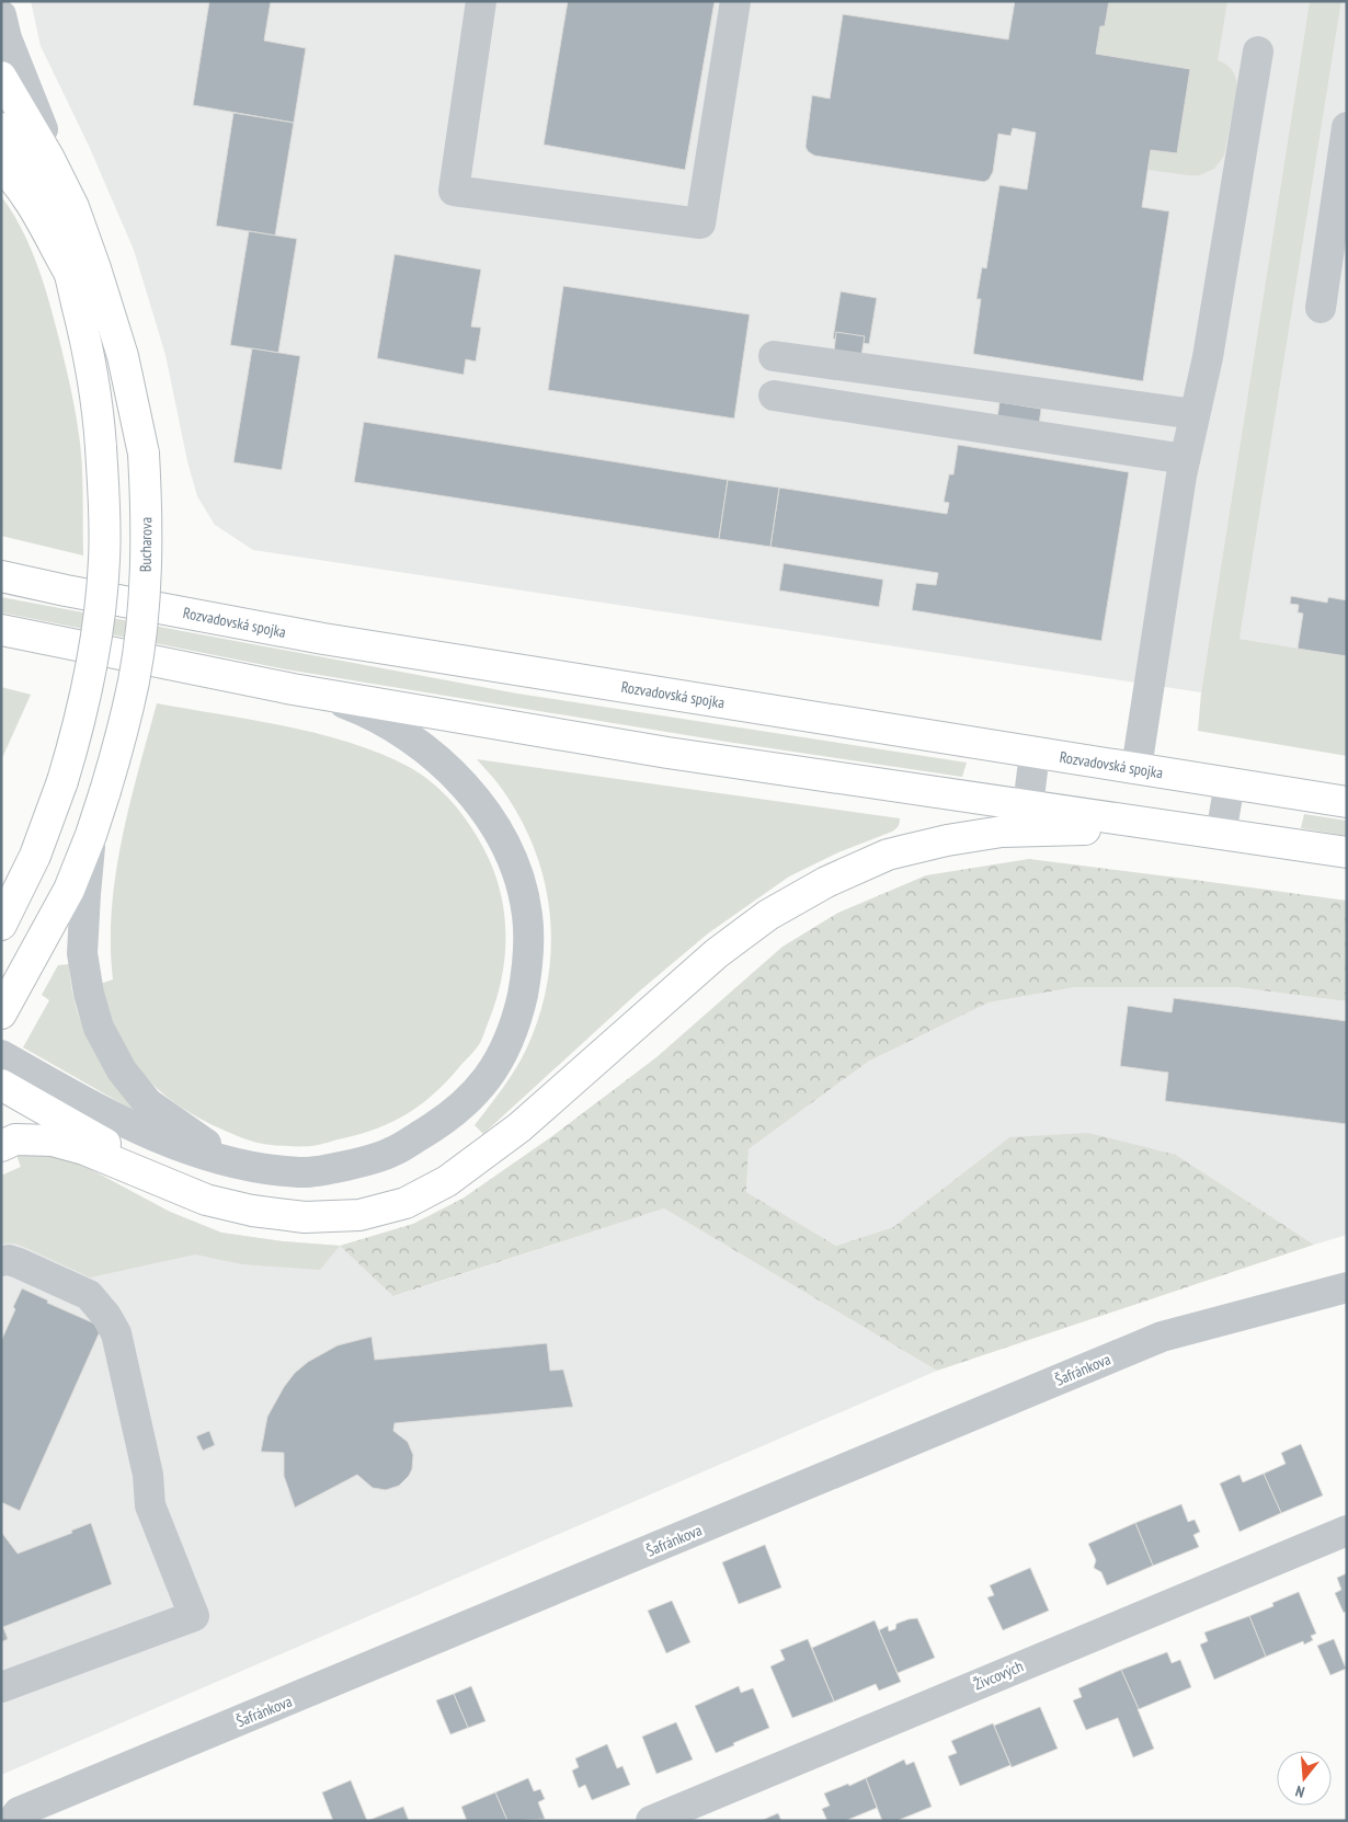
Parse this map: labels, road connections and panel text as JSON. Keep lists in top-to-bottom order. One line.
{"streets":{"main road":["Bucharova","Rozvadovská spojka"],"street":["Šafránkova","Živcových"]},"north":"bottom"}
